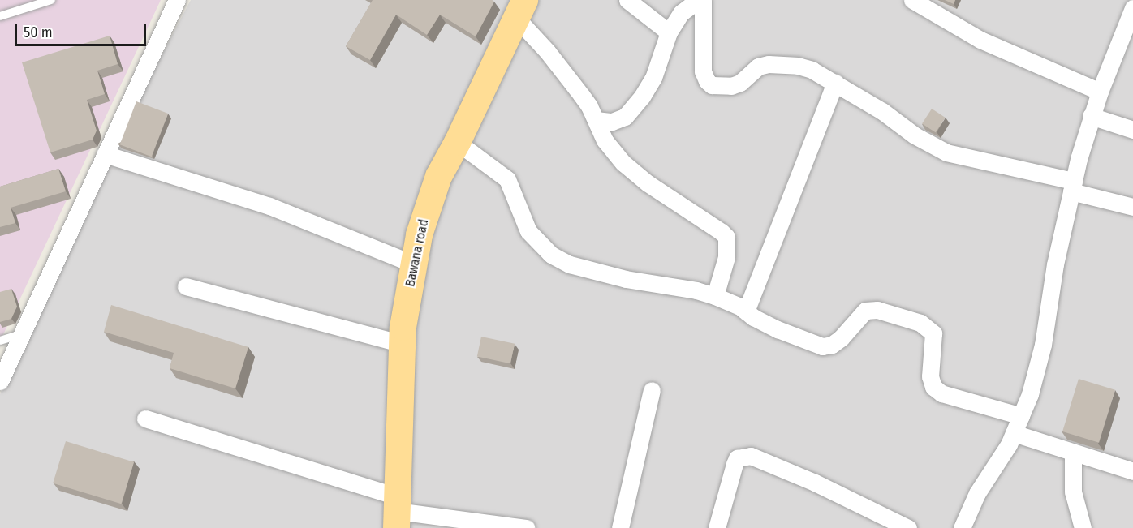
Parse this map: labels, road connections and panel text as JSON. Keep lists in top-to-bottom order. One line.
{"streets":{"main road":["Bawana road"]},"scale_bar":"50 m"}
